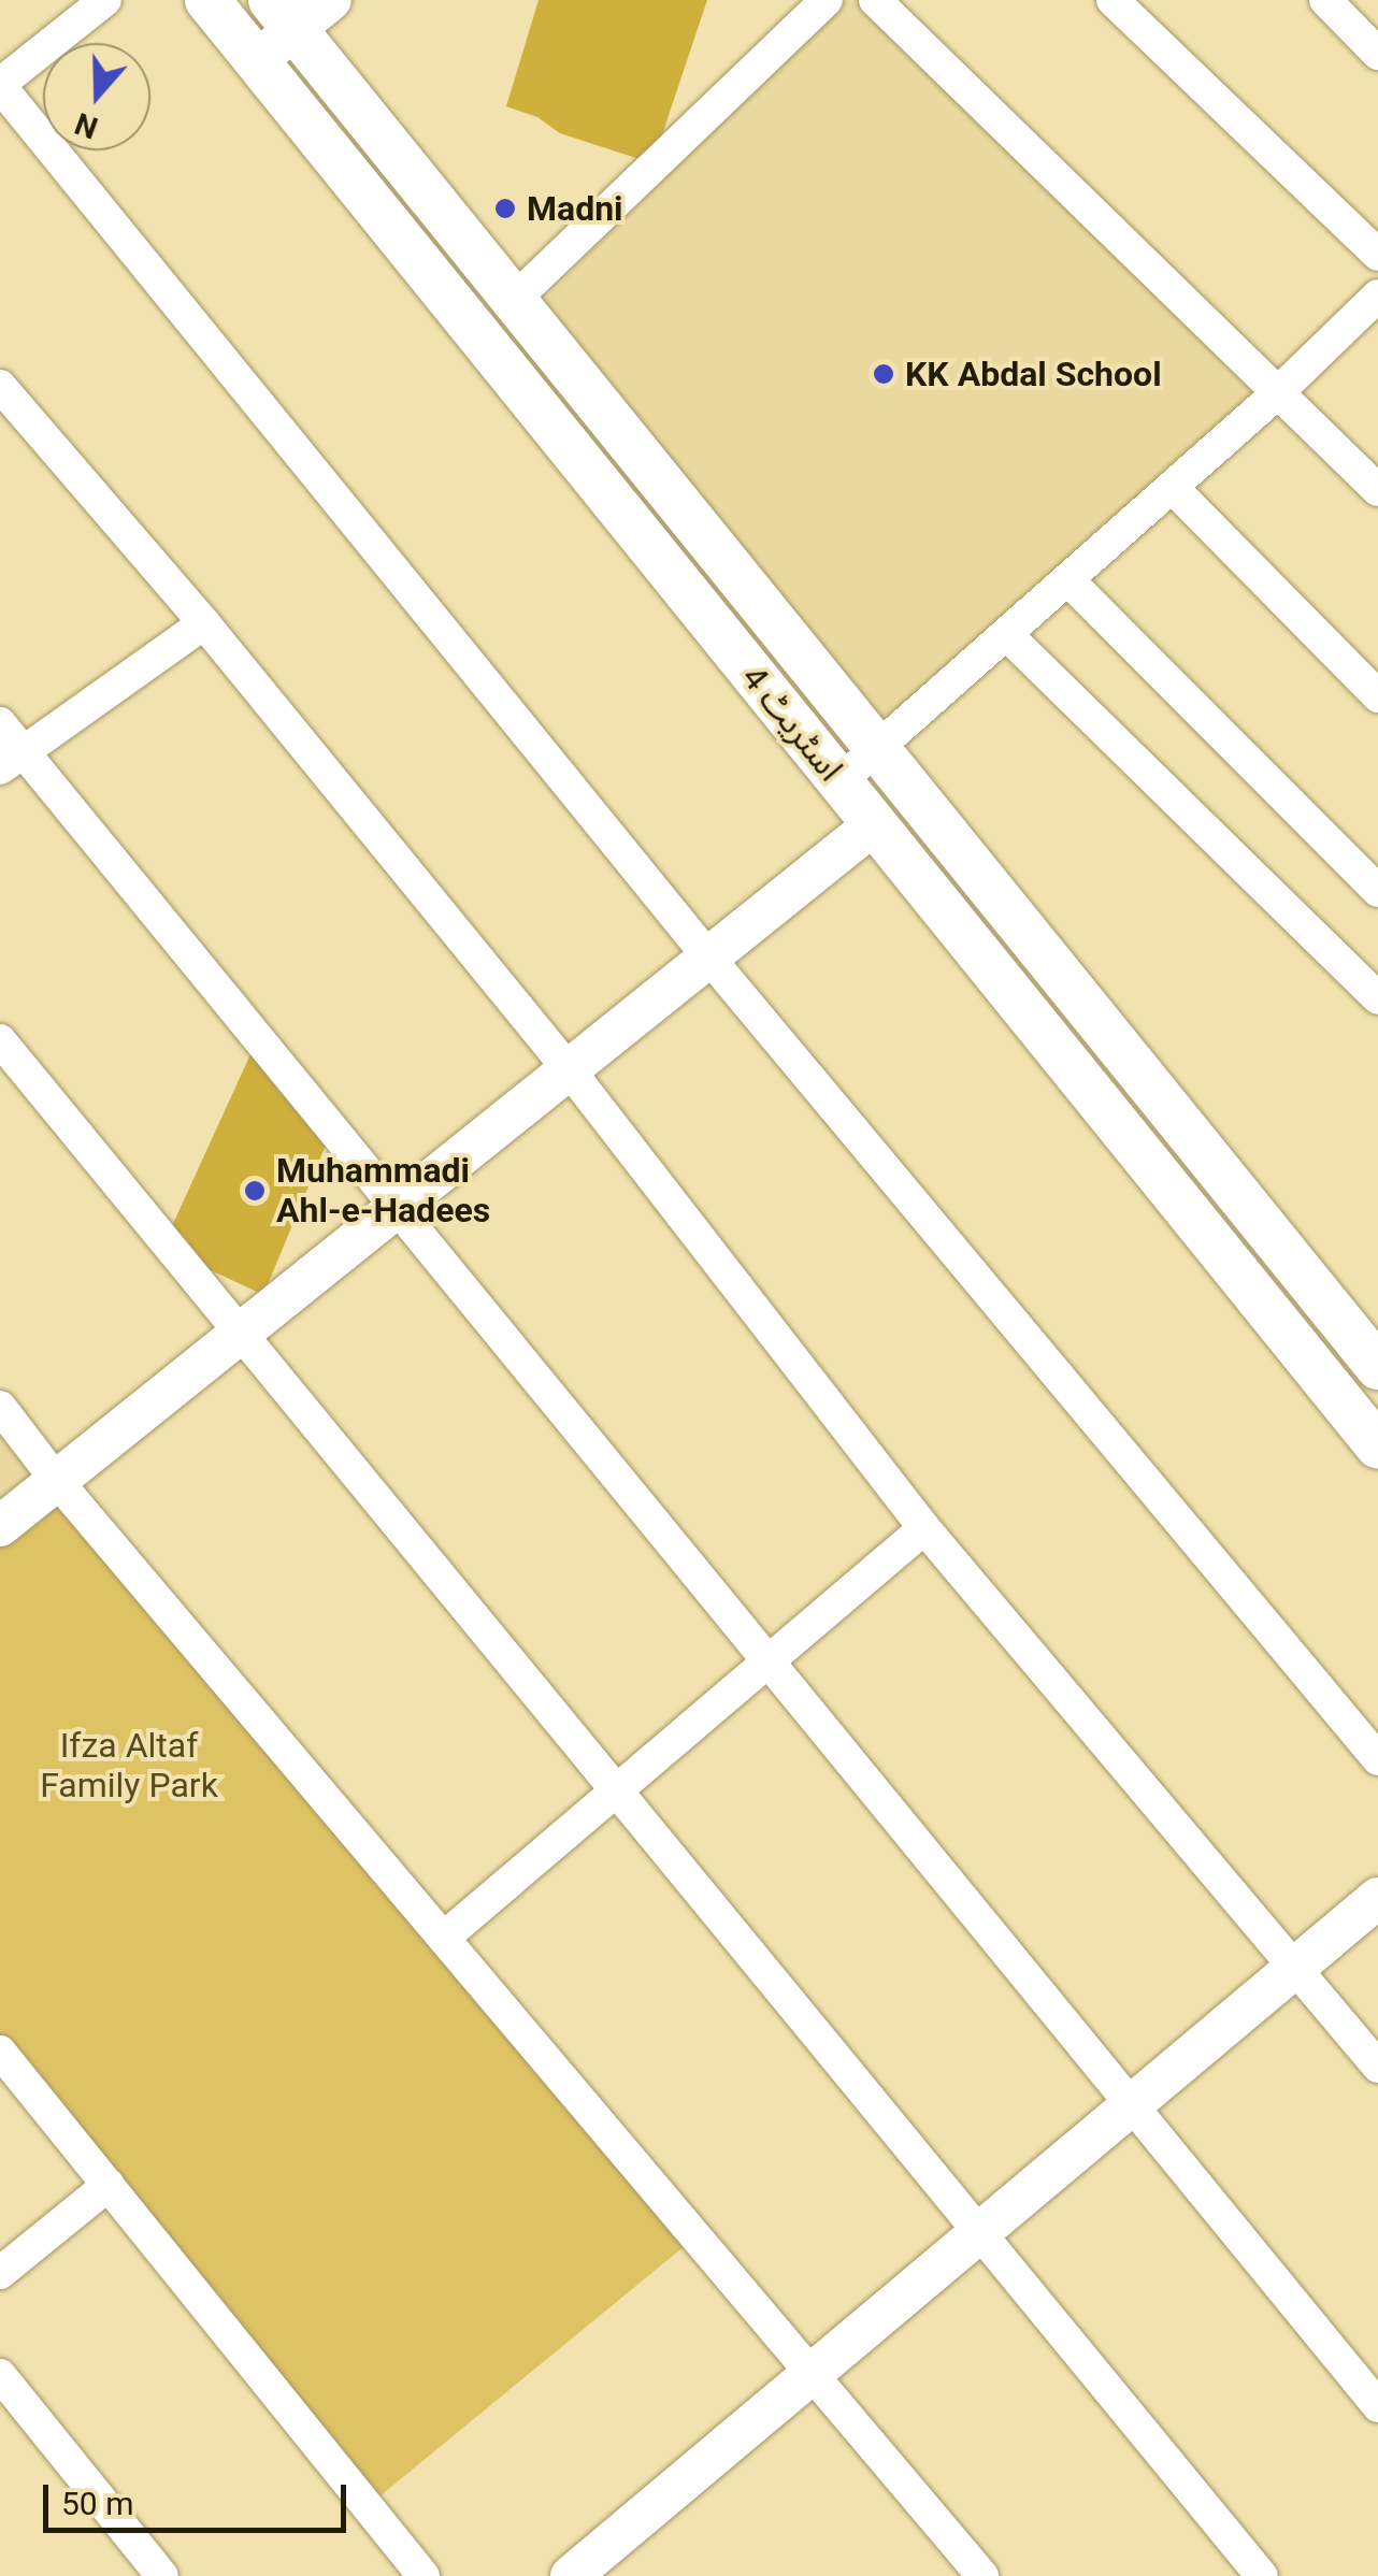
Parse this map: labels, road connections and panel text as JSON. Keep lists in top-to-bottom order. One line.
{"streets":{"main road":["اسٹریٹ 4"]},"parks":["Ifza Altaf Family Park"],"places":["Madni","KK Abdal School","Muhammadi Ahl-e-Hadees"],"scale_bar":"50 m","north":"bottom"}
